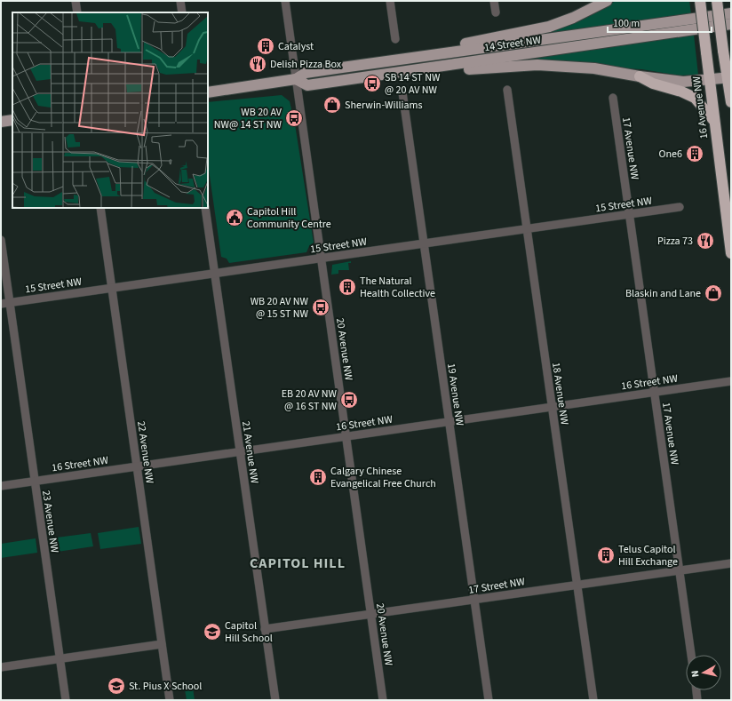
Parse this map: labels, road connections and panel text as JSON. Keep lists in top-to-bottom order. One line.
{"streets":{"highway":["16 Avenue NW"],"main road":["14 Street NW"],"street":["17 Avenue NW","15 Street NW","20 Avenue NW","16 Street NW","18 Avenue NW","19 Avenue NW","22 Avenue NW","21 Avenue NW","23 Avenue NW","17 Street NW"]},"crossings":[["14 Street NW","20 Avenue NW"],["17 Avenue NW","15 Street NW"],["17 Avenue NW","16 Street NW"],["17 Avenue NW","17 Street NW"],["15 Street NW","20 Avenue NW"],["15 Street NW","18 Avenue NW"],["15 Street NW","19 Avenue NW"],["15 Street NW","22 Avenue NW"],["15 Street NW","21 Avenue NW"],["15 Street NW","23 Avenue NW"],["20 Avenue NW","16 Street NW"],["20 Avenue NW","17 Street NW"],["16 Street NW","18 Avenue NW"],["16 Street NW","19 Avenue NW"],["16 Street NW","22 Avenue NW"],["16 Street NW","21 Avenue NW"],["16 Street NW","23 Avenue NW"],["18 Avenue NW","17 Street NW"],["19 Avenue NW","17 Street NW"],["21 Avenue NW","17 Street NW"]],"districts":["CAPITOL HILL"],"places":{"building":["Catalyst","One6","The Natural Health Collective","Calgary Chinese Evangelical Free Church","Telus Capitol Hill Exchange"],"restaurant":["Delish Pizza Box","Pizza 73"],"bus stop":["SB 14 ST NW @ 20 AV NW","WB 20 AV NW@ 14 ST NW","WB 20 AV NW @ 15 ST NW","EB 20 AV NW @ 16 ST NW"],"shop":["Sherwin-Williams","Blaskin and Lane"],"public building":["Capitol Hill Community Centre"],"school or university":["Capitol Hill School","St. Pius X School"]},"scale_bar":"100 m","north":"left"}
